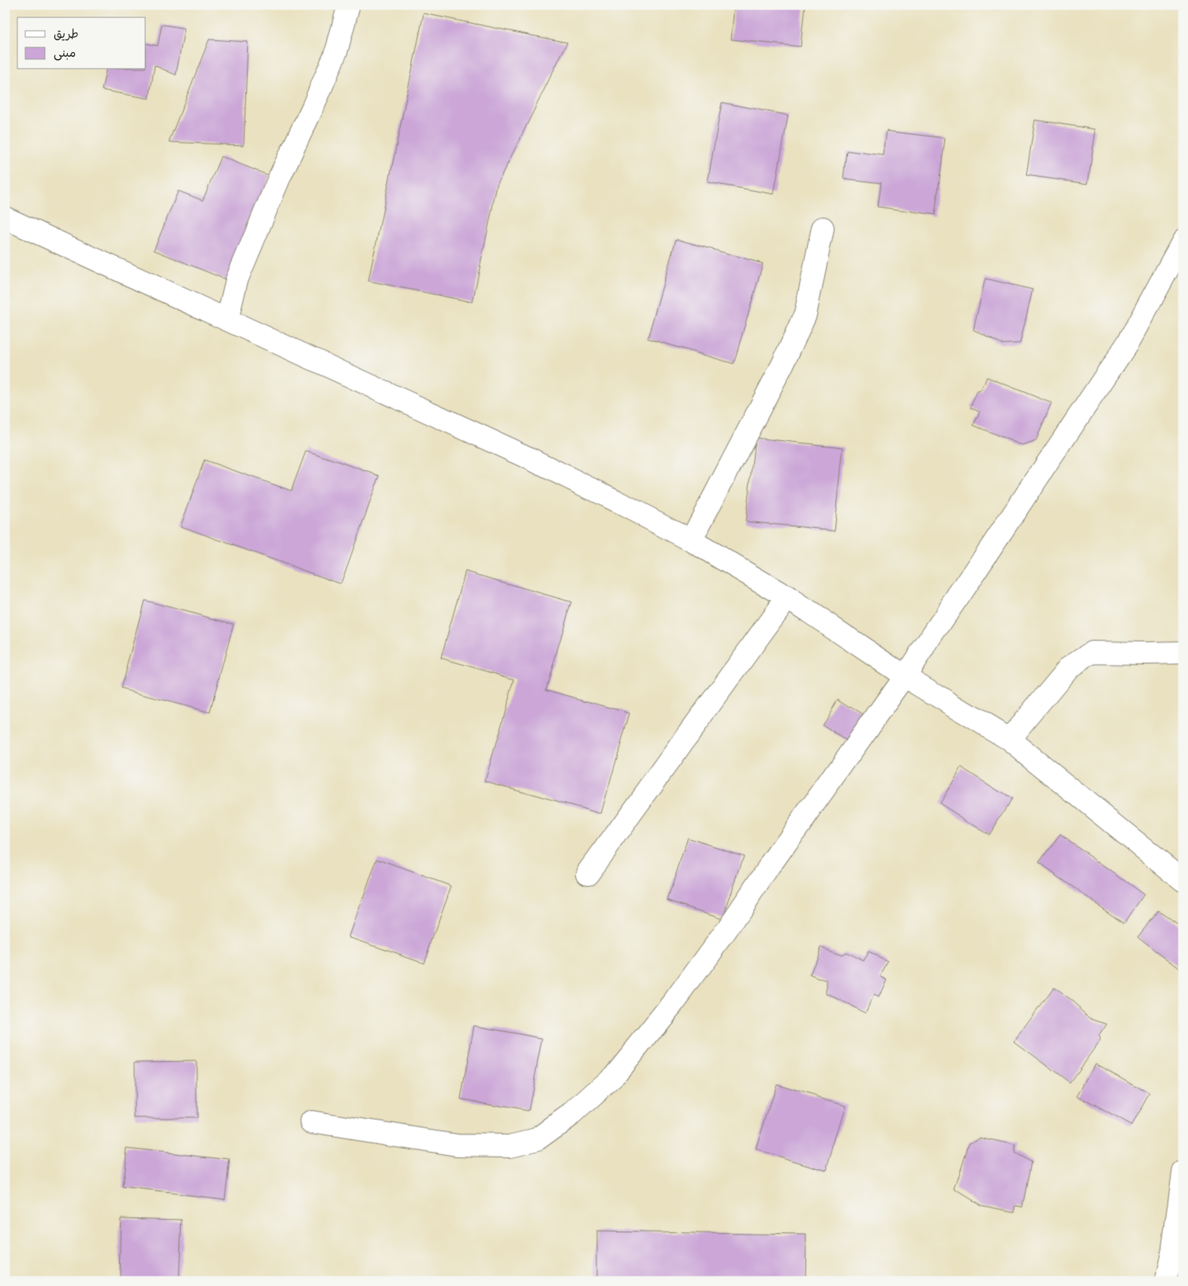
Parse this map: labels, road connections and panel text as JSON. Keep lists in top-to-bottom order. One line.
{"legend":["طريق","مبنى"]}
